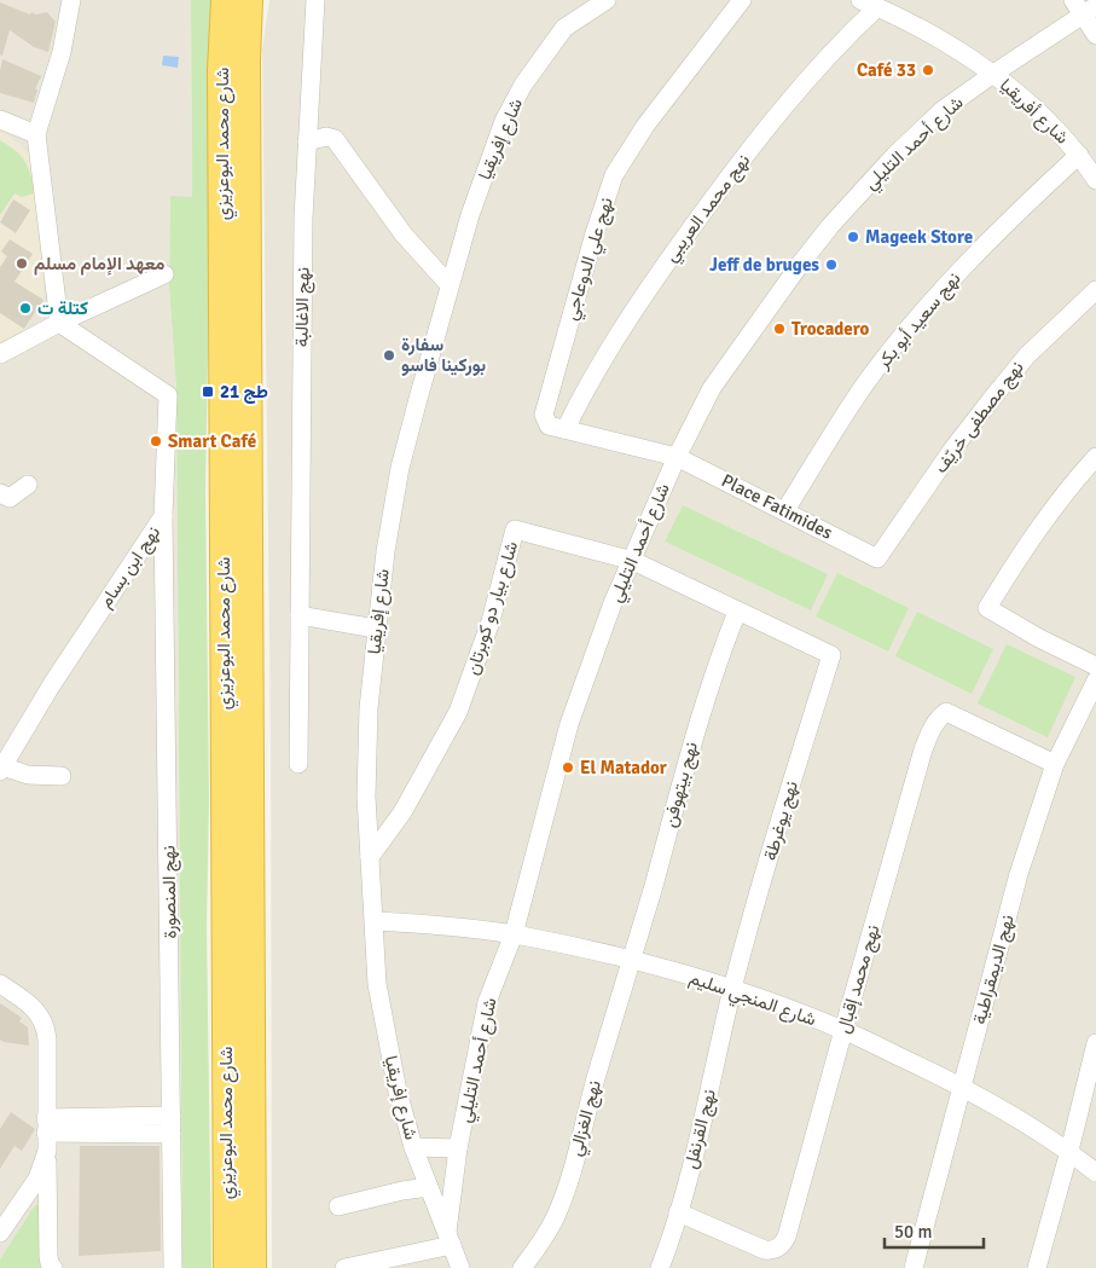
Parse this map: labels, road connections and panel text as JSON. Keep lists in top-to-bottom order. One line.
{"streets":{"highway":["شارع محمد البوعزيزي"],"street":["شارع أفريقيا","شارع إفريقيا","شارع أحمد التليلي","نهج محمد العريبي","نهج علي الدوعاجي","نهج الاغالبة","نهج سعيد أبو بكر","نهج مصطفى خريّف","Place Fatimides","نهج ابن بسام","شارع بيار دو كوبرتان","نهج بيتهوفن","نهج يوغرطة","نهج المنصورة","نهج الديمقراطية","نهج محمد إقبال","شارع المنجي سليم","نهج الغزالي","نهج القرنفل"]},"crossings":[["شارع أفريقيا","شارع أحمد التليلي"],["شارع أفريقيا","نهج سعيد أبو بكر"],["شارع إفريقيا","شارع أحمد التليلي"],["شارع إفريقيا","شارع بيار دو كوبرتان"],["شارع إفريقيا","شارع المنجي سليم"],["شارع أحمد التليلي","نهج علي الدوعاجي"],["شارع أحمد التليلي","Place Fatimides"],["شارع أحمد التليلي","شارع بيار دو كوبرتان"],["شارع أحمد التليلي","شارع المنجي سليم"],["نهج محمد العريبي","نهج علي الدوعاجي"],["نهج علي الدوعاجي","Place Fatimides"],["نهج سعيد أبو بكر","Place Fatimides"],["نهج مصطفى خريّف","Place Fatimides"],["نهج ابن بسام","نهج المنصورة"],["شارع بيار دو كوبرتان","نهج بيتهوفن"],["شارع بيار دو كوبرتان","نهج يوغرطة"],["نهج بيتهوفن","شارع المنجي سليم"],["نهج بيتهوفن","نهج الغزالي"],["نهج يوغرطة","شارع المنجي سليم"],["نهج يوغرطة","نهج القرنفل"],["نهج الديمقراطية","نهج محمد إقبال"],["نهج الديمقراطية","شارع المنجي سليم"],["نهج محمد إقبال","شارع المنجي سليم"],["نهج محمد إقبال","نهج القرنفل"],["شارع المنجي سليم","نهج الغزالي"],["شارع المنجي سليم","نهج القرنفل"]],"places":{"other":["Café 33","Mageek Store","معهد الإمام مسلم","Jeff de bruges","كتلة ت","Trocadero","سفارة بوركينا فاسو","Smart Café","El Matador"],"transit":["طج 21"]},"scale_bar":"50 m"}
